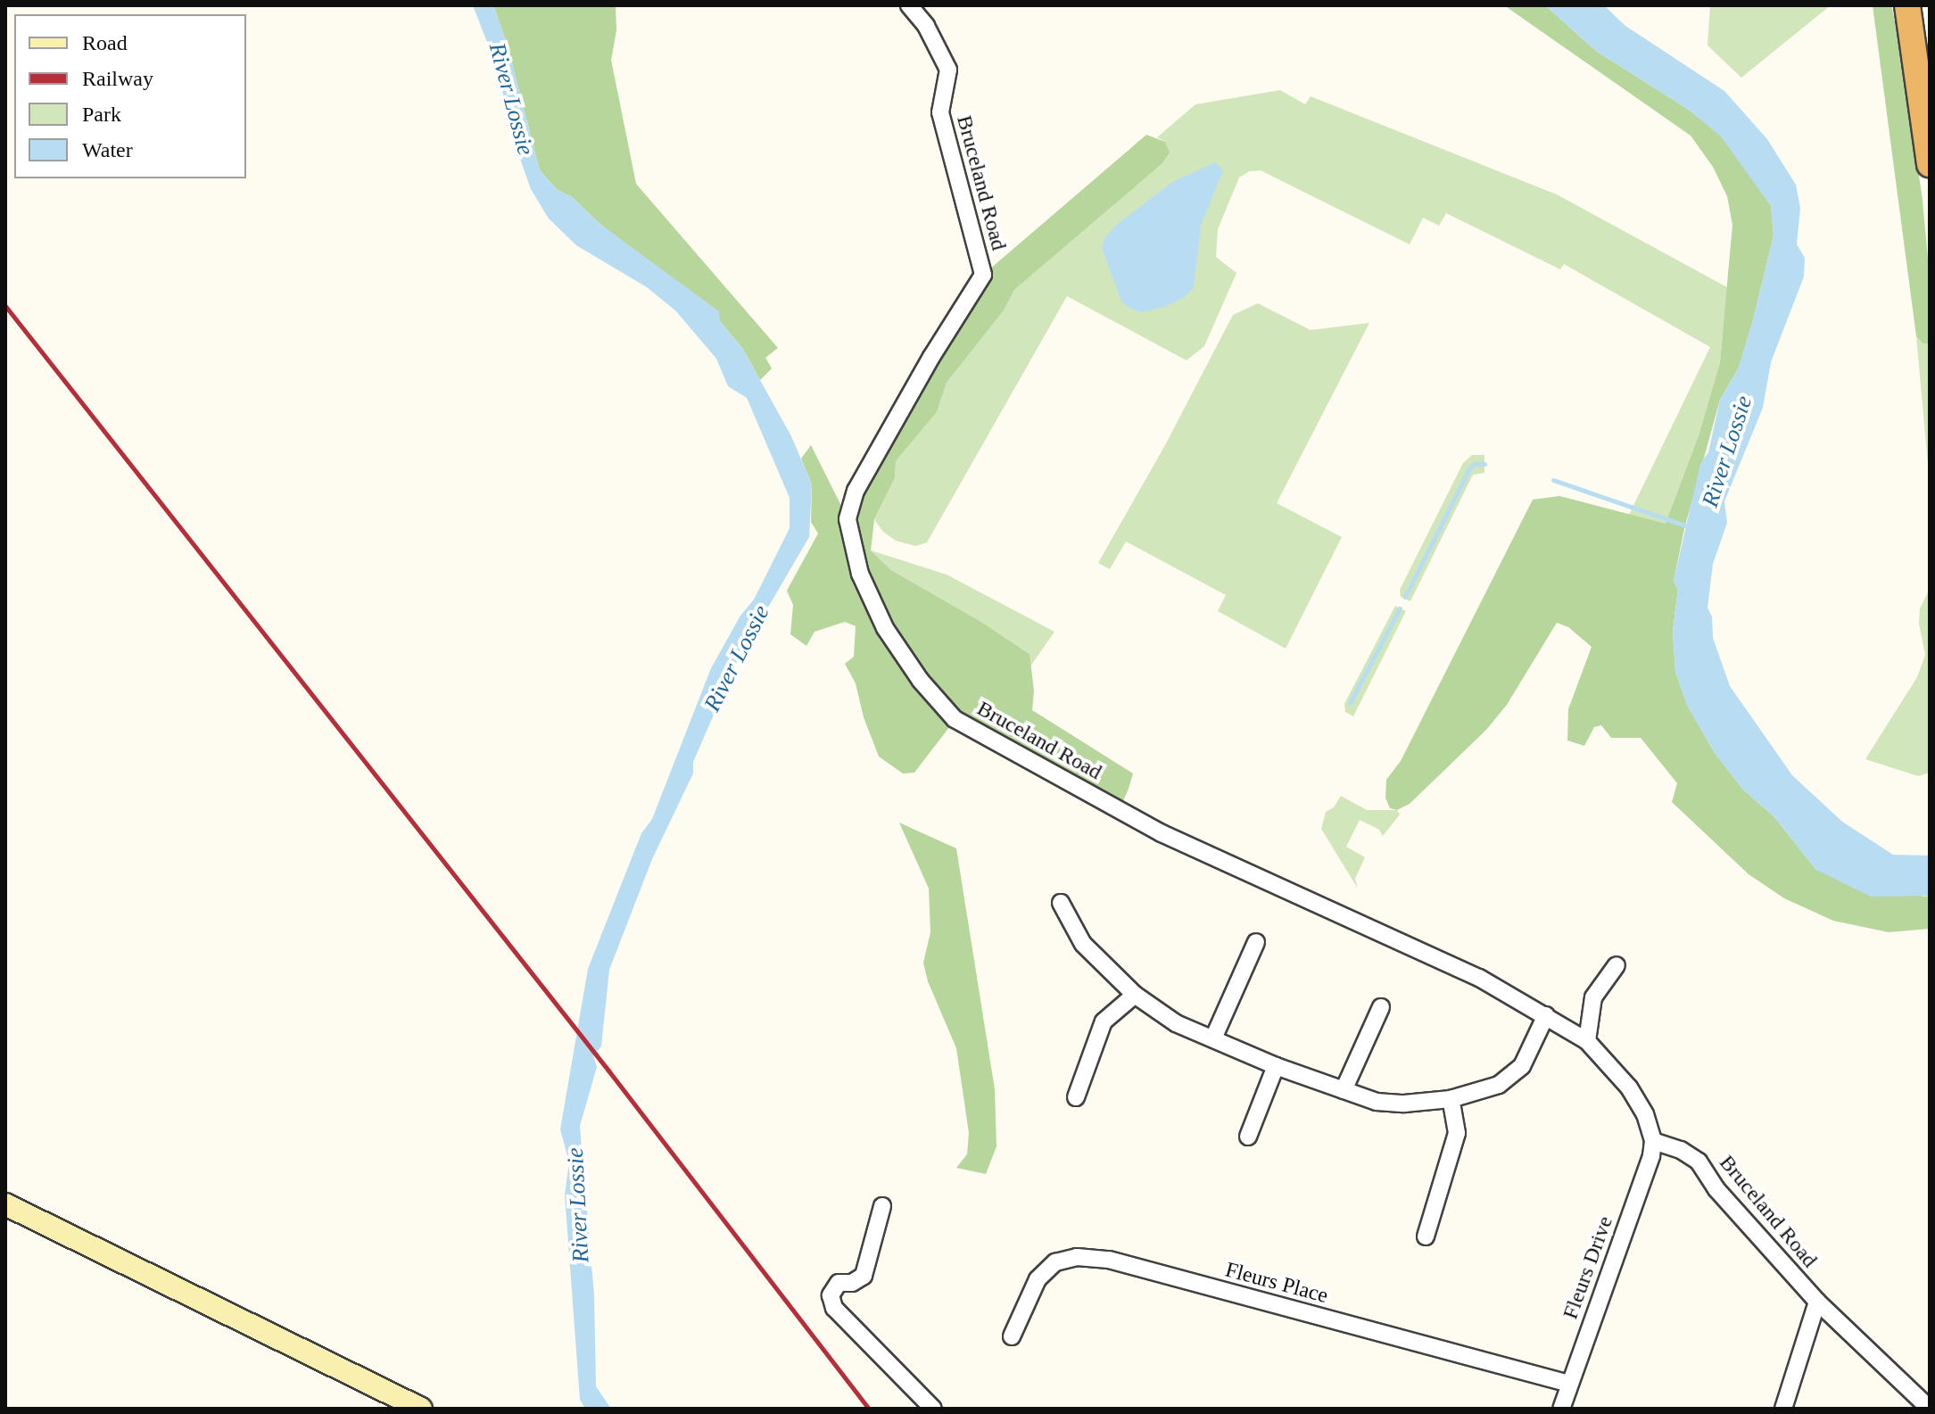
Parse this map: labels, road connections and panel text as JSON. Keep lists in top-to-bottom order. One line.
{"streets":{"street":["Bruceland Road","Fleurs Drive","Fleurs Place"]},"crossings":[["Bruceland Road","Fleurs Drive"],["Fleurs Drive","Fleurs Place"]],"water":["River Lossie"],"legend":["Road","Railway","Park","Water"]}
